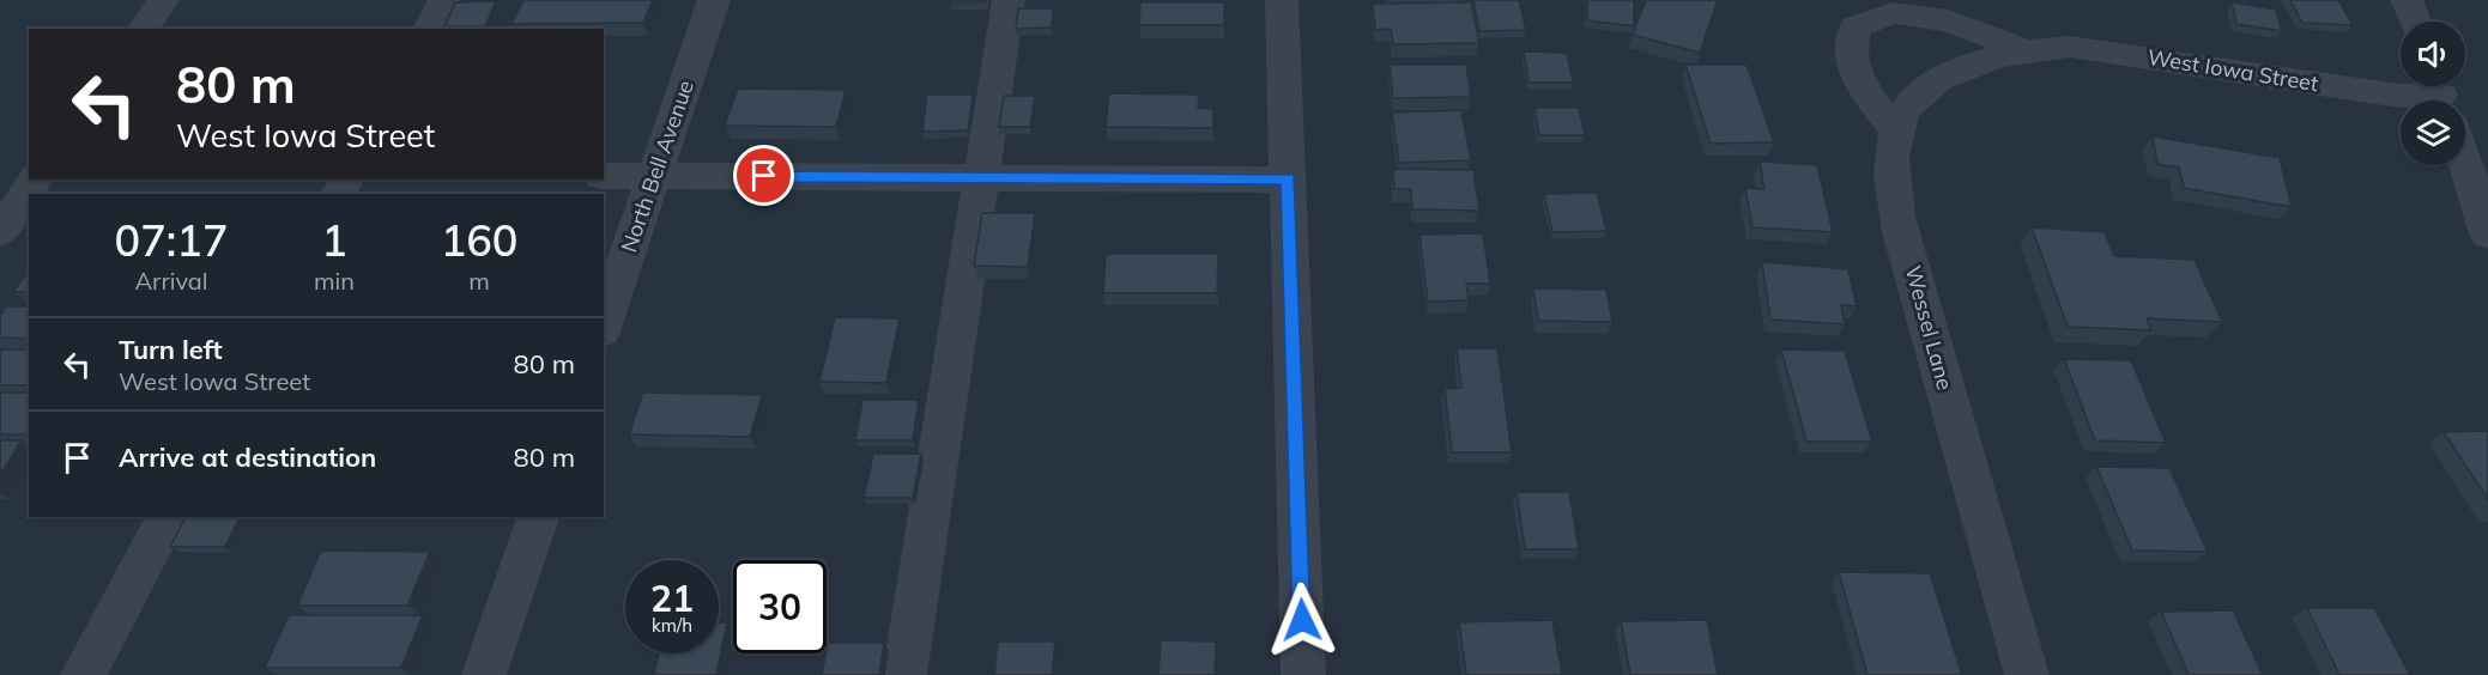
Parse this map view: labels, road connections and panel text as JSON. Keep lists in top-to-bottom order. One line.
{"streets":{"street":["West Iowa Street","North Bell Avenue","Wessel Lane"]},"crossings":[["West Iowa Street","Wessel Lane"]],"page":{"turn":["80 m","West Iowa Street"],"eta":["07:17","Arrival","1","min","160","m"],"list":[{"name":"Turn left","note":"West Iowa Street","value":"80 m"},{"name":"Arrive at destination","value":"80 m"}],"speed":"21 km/h","limit":"30"}}
